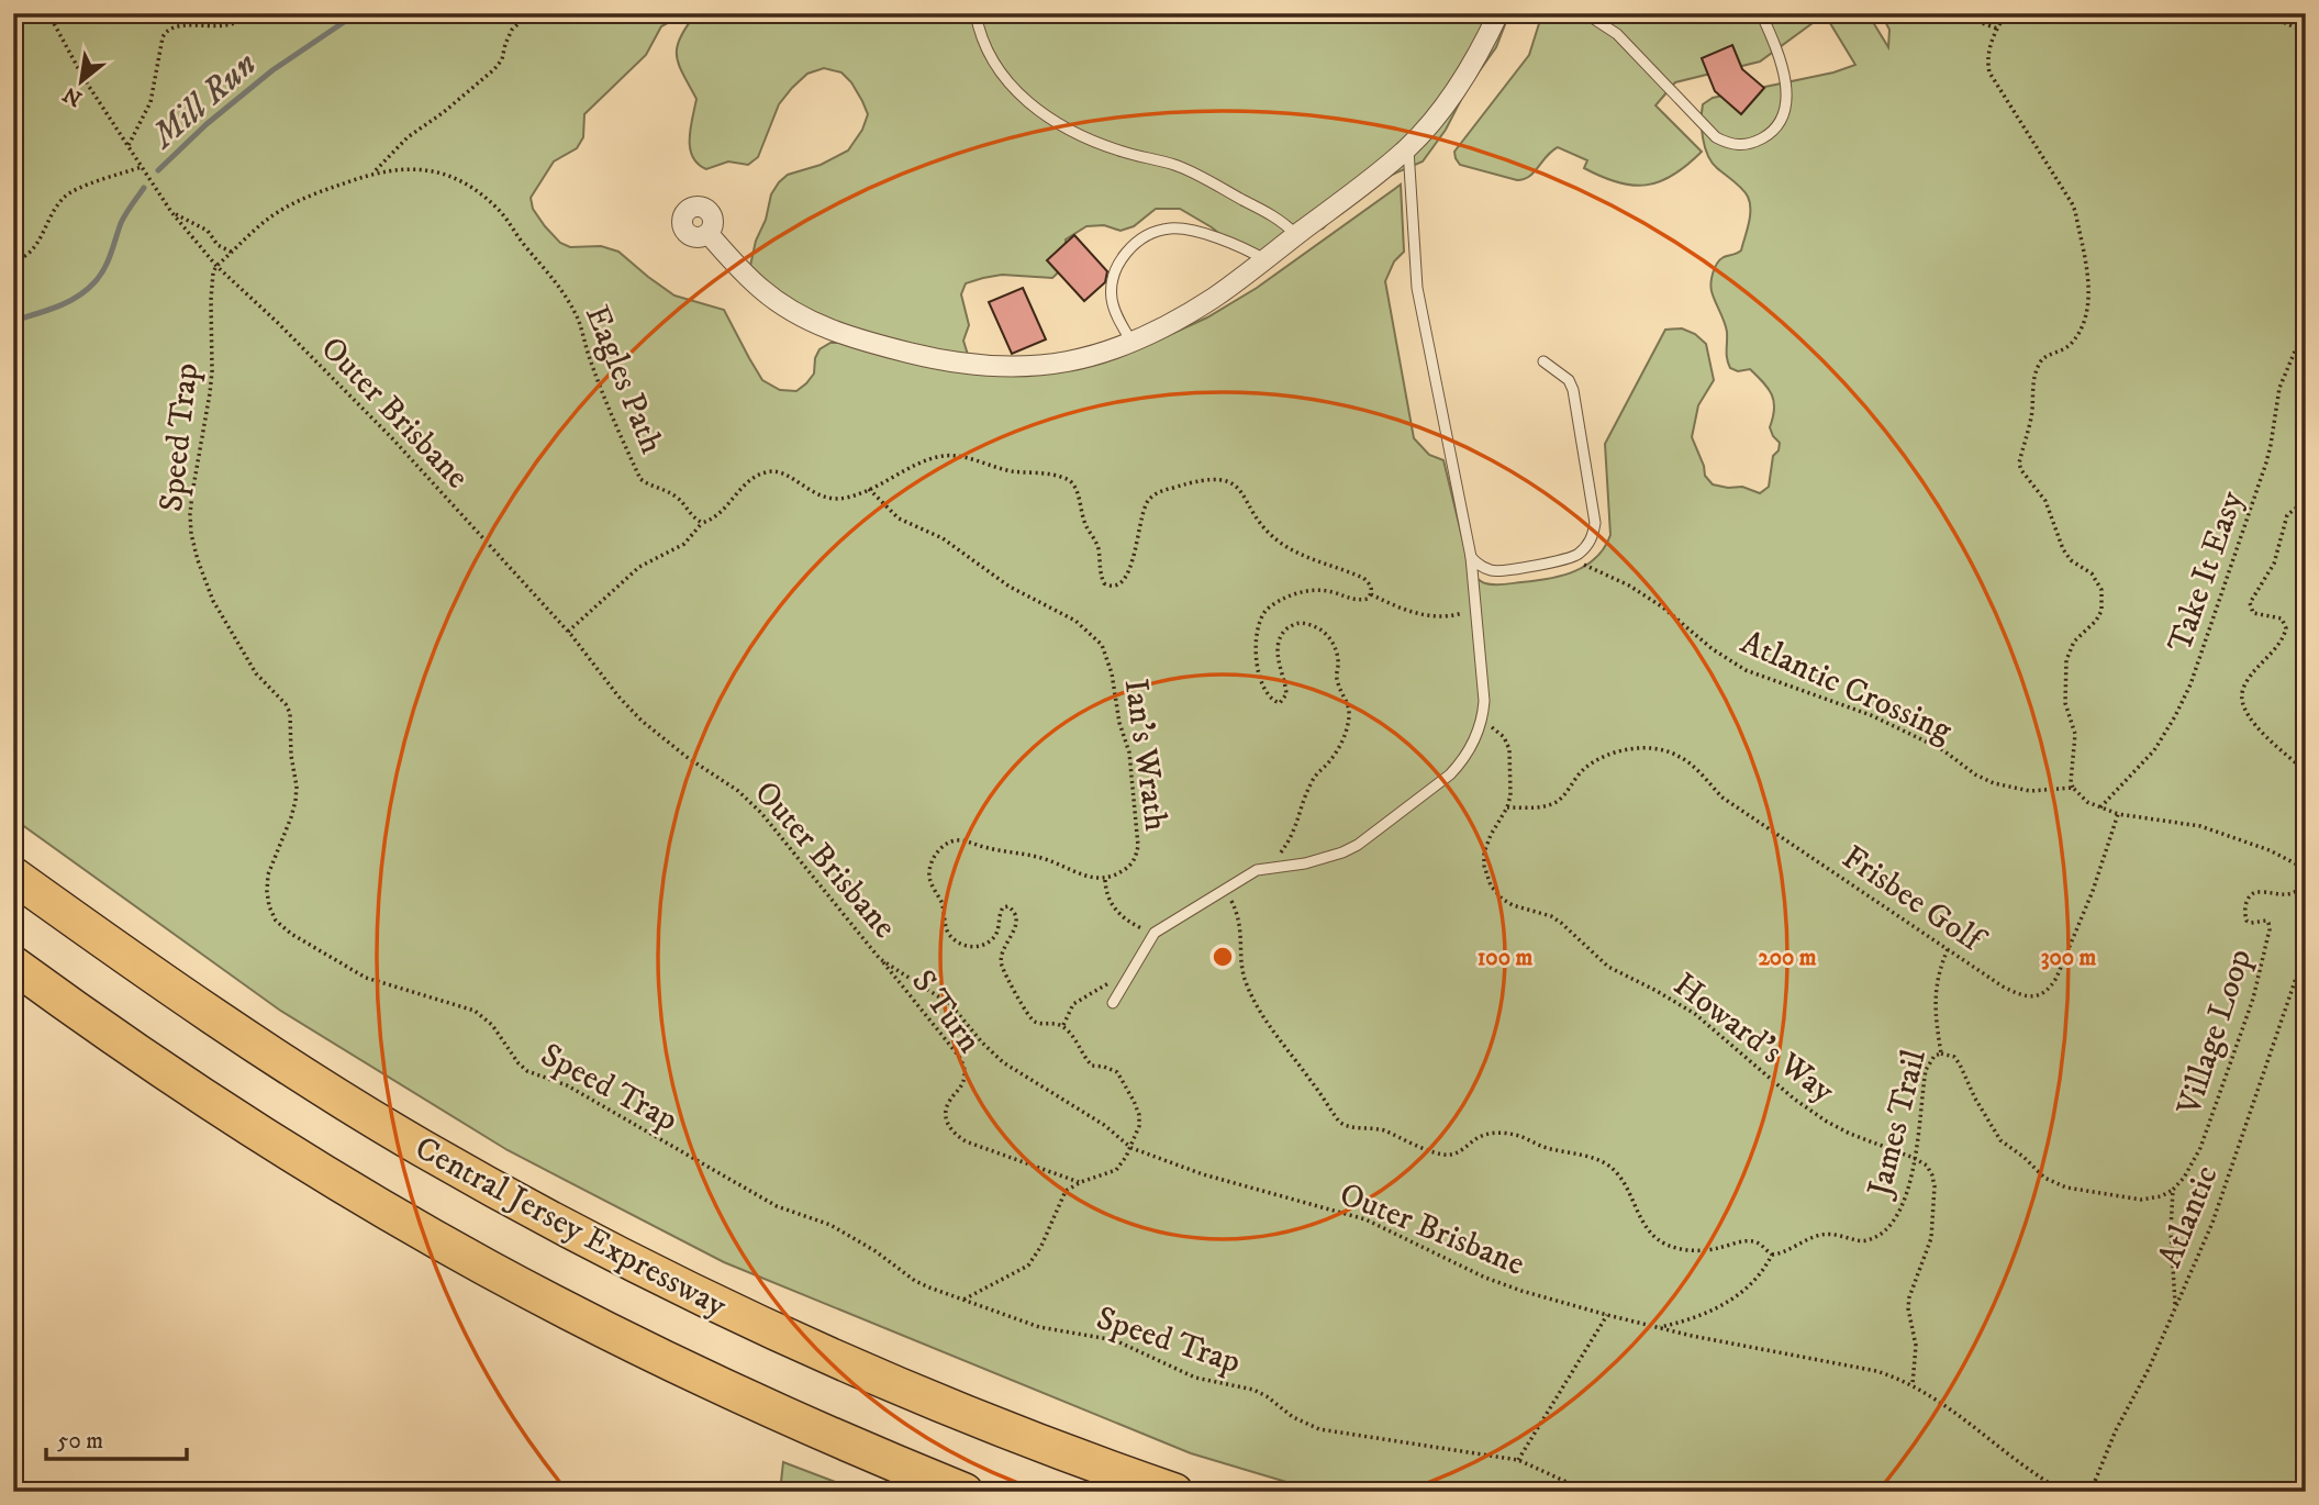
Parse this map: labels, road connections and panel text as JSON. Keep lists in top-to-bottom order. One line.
{"streets":{"highway":["Central Jersey Expressway"],"path":["Eagles Path","Outer Brisbane","Speed Trap","Take It Easy","Atlantic Crossing","Ian's Wrath","Frisbee Golf","S Turn","Village Loop","Howard's Way","James Trail","Atlantic"]},"crossings":[["Eagles Path","Outer Brisbane"],["Eagles Path","Speed Trap"],["Outer Brisbane","Speed Trap"],["Outer Brisbane","S Turn"],["Frisbee Golf","Howard's Way"],["Frisbee Golf","James Trail"],["Howard's Way","James Trail"]],"water":["Mill Run"],"scale_bar":"50 m","north":"bottom left","rings":["100 m","200 m","300 m"]}
